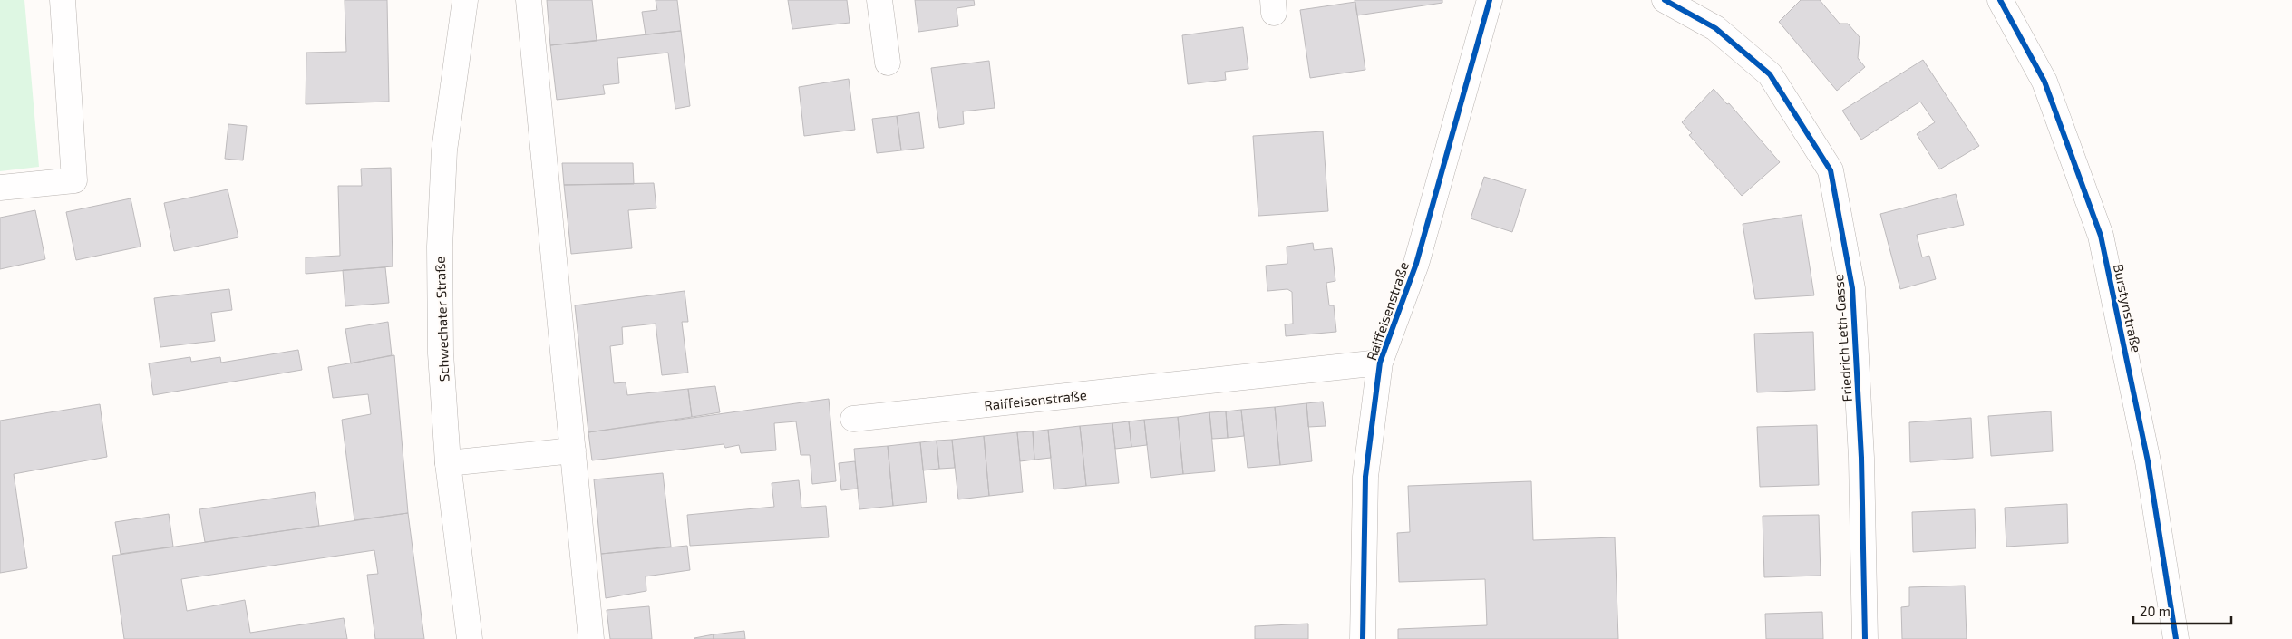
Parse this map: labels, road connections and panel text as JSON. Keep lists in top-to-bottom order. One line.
{"streets":{"street":["Burstynstraße","Raiffeisenstraße","Schwechater Straße","Friedrich Leth-Gasse"]},"scale_bar":"20 m"}
